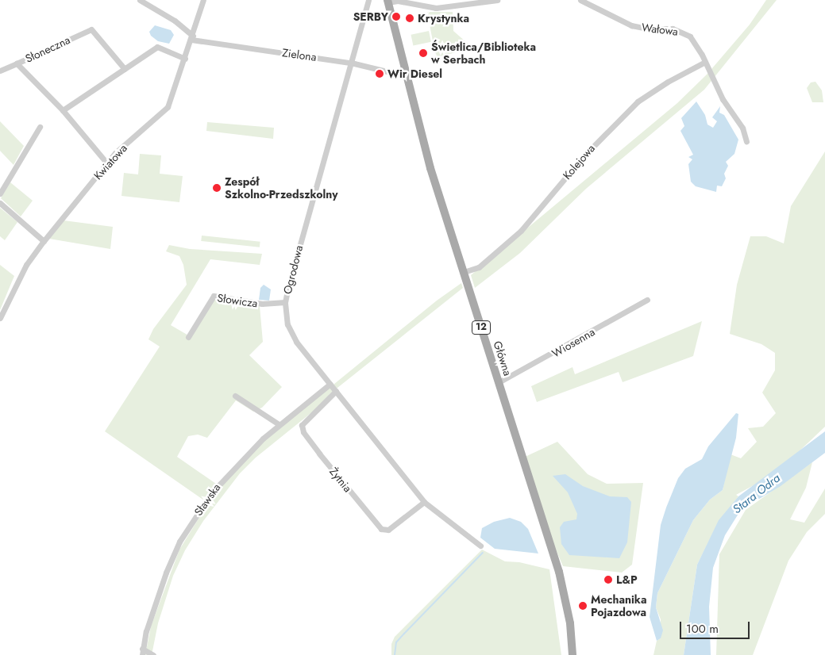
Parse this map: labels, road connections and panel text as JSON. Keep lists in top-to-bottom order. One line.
{"streets":{"main road":["12","Główna"],"street":["Wałowa","Słoneczna","Zielona","Kwiatowa","Kolejowa","Ogrodowa","Słowicza","Wiosenna","Żytnia","Sławska"]},"crossings":[["Wałowa","Kolejowa"],["Słoneczna","Kwiatowa"],["Zielona","Kwiatowa"],["Zielona","Ogrodowa"],["Zielona","Główna"],["Kolejowa","Główna"],["Ogrodowa","Słowicza"],["Ogrodowa","Żytnia"],["Ogrodowa","Sławska"],["Wiosenna","Główna"]],"water":["Stara Odra"],"places":["SERBY","Krystynka","Świetlica/Biblioteka w Serbach","Wir Diesel","Zespół Szkolno-Przedszkolny","L&P","Mechanika Pojazdowa"],"scale_bar":"100 m"}
